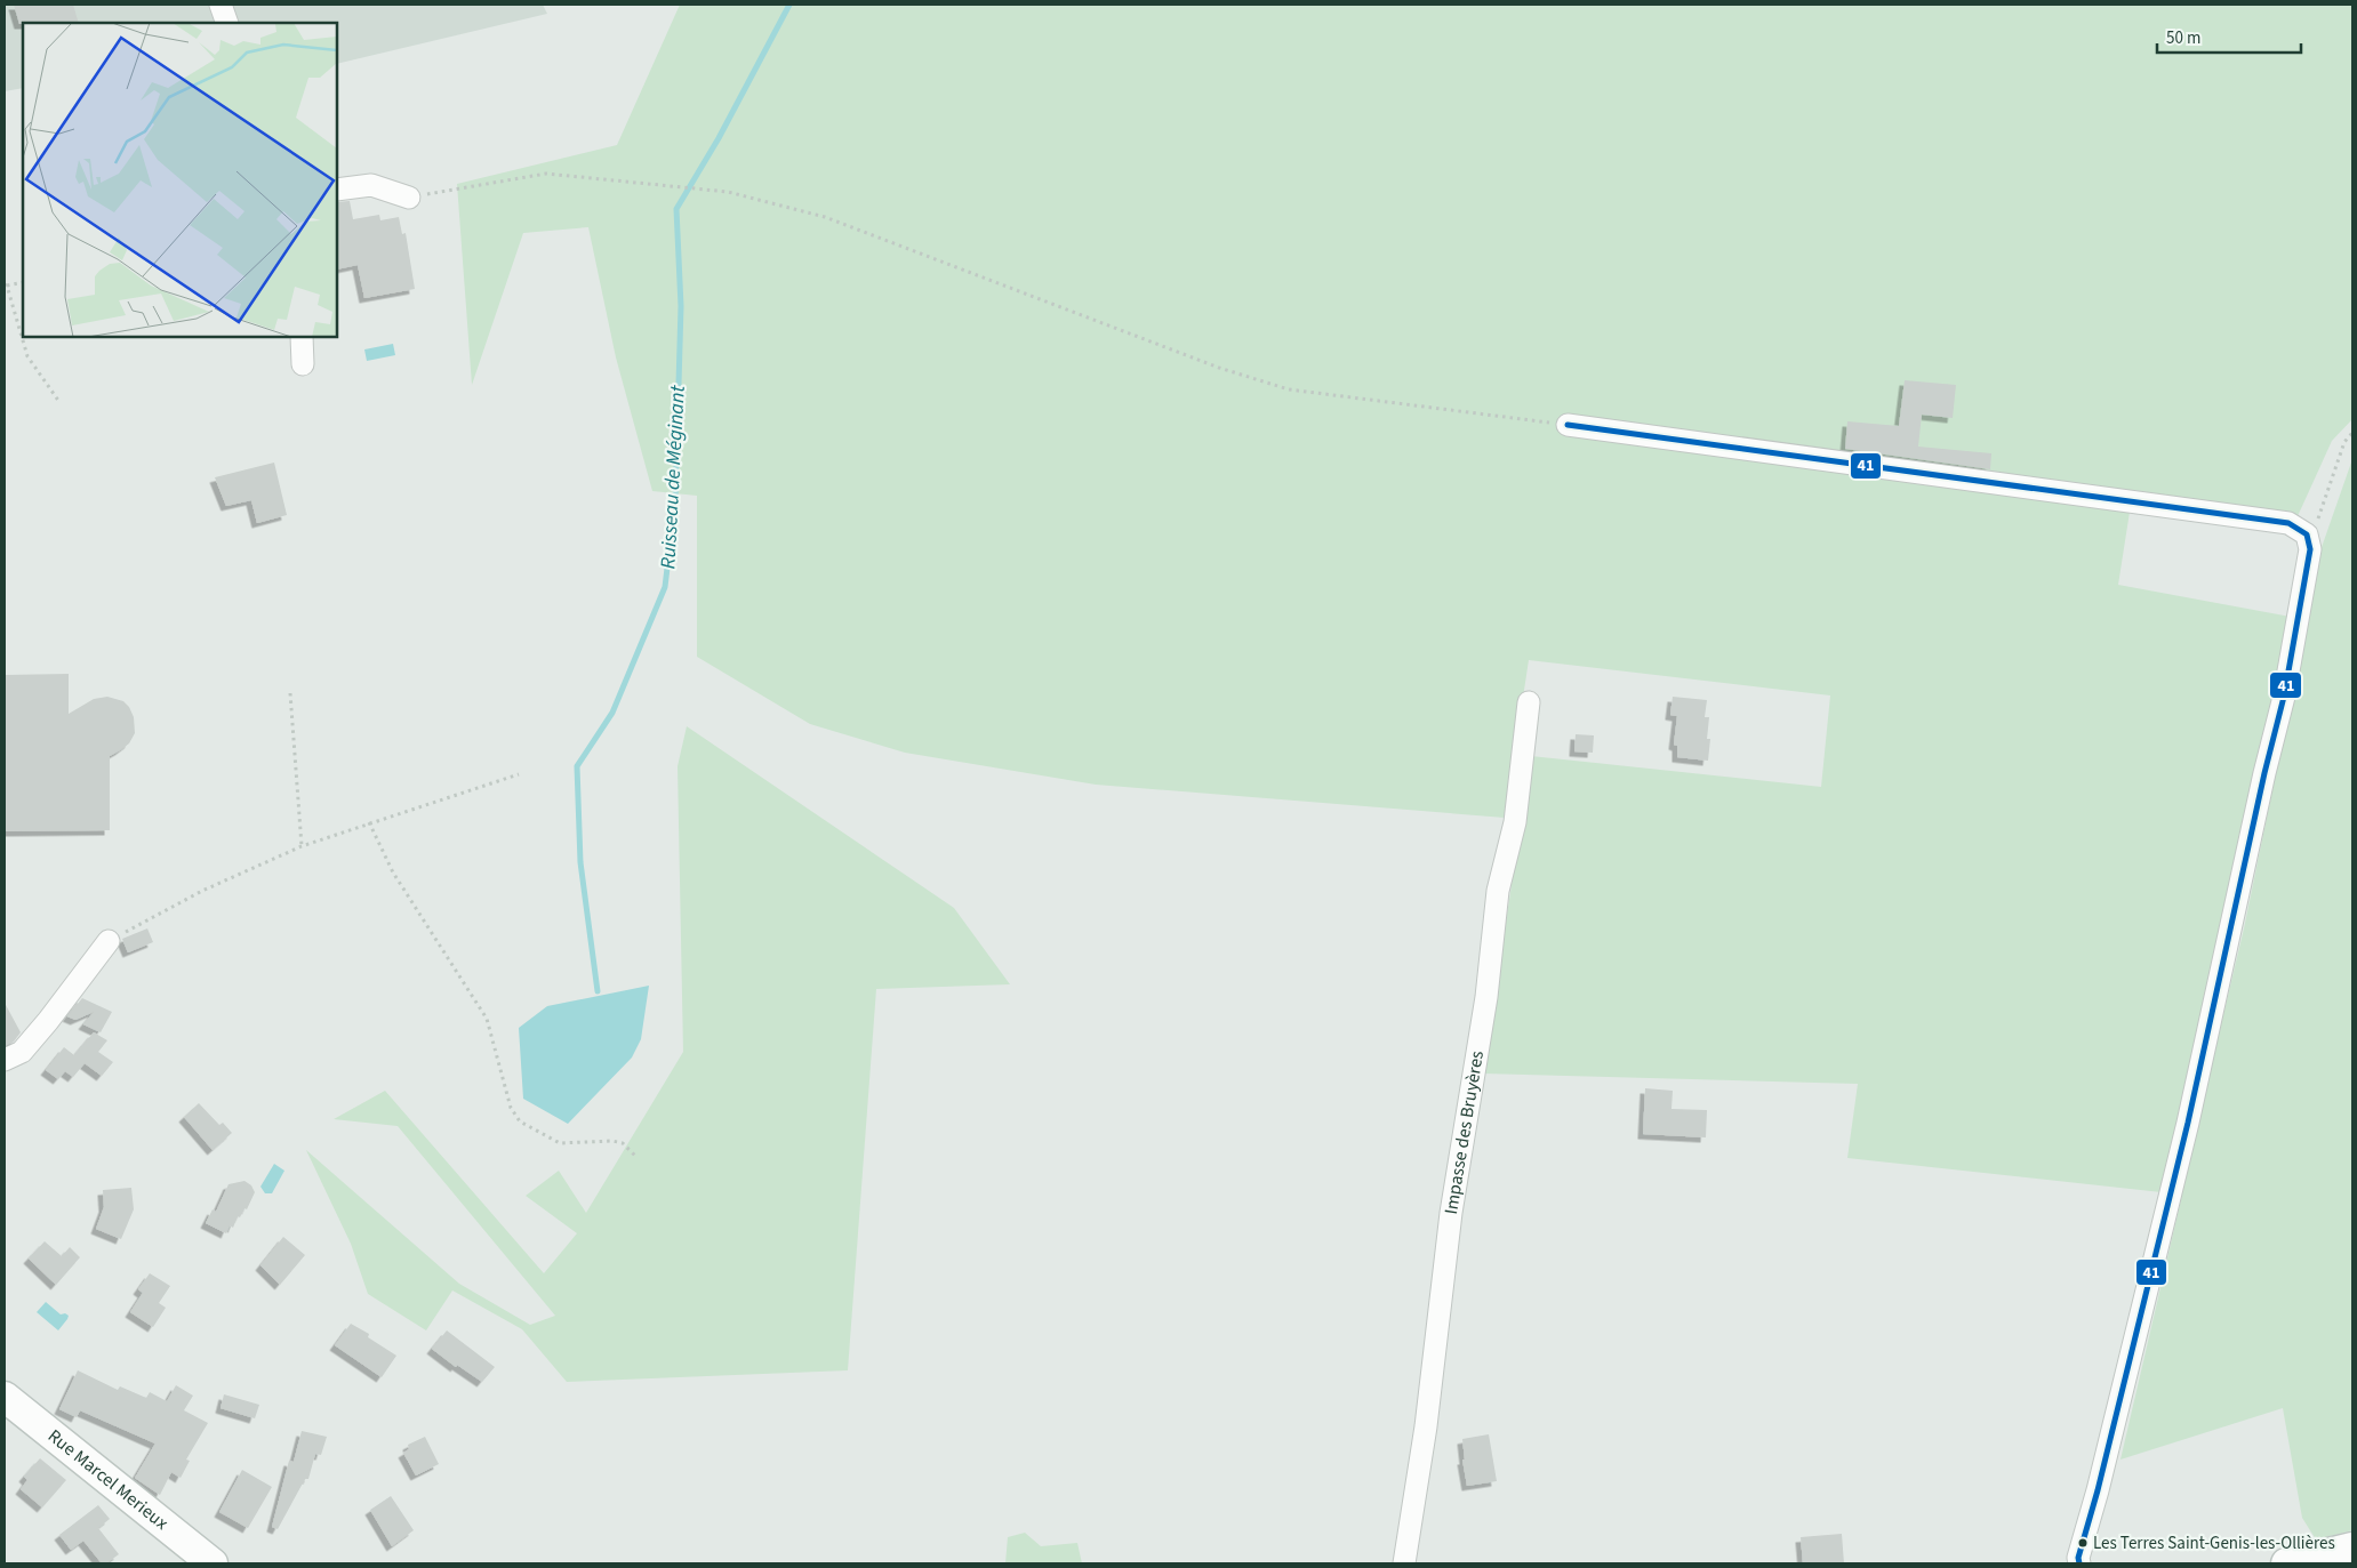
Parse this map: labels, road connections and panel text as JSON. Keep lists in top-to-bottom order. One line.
{"streets":{"main road":["Rue Marcel Merieux"],"street":["Impasse des Bruyères"]},"water":["Ruisseau de Méginant"],"places":["Les Terres Saint-Genis-les-Ollières"],"lines":["transit line 41"],"scale_bar":"50 m"}
